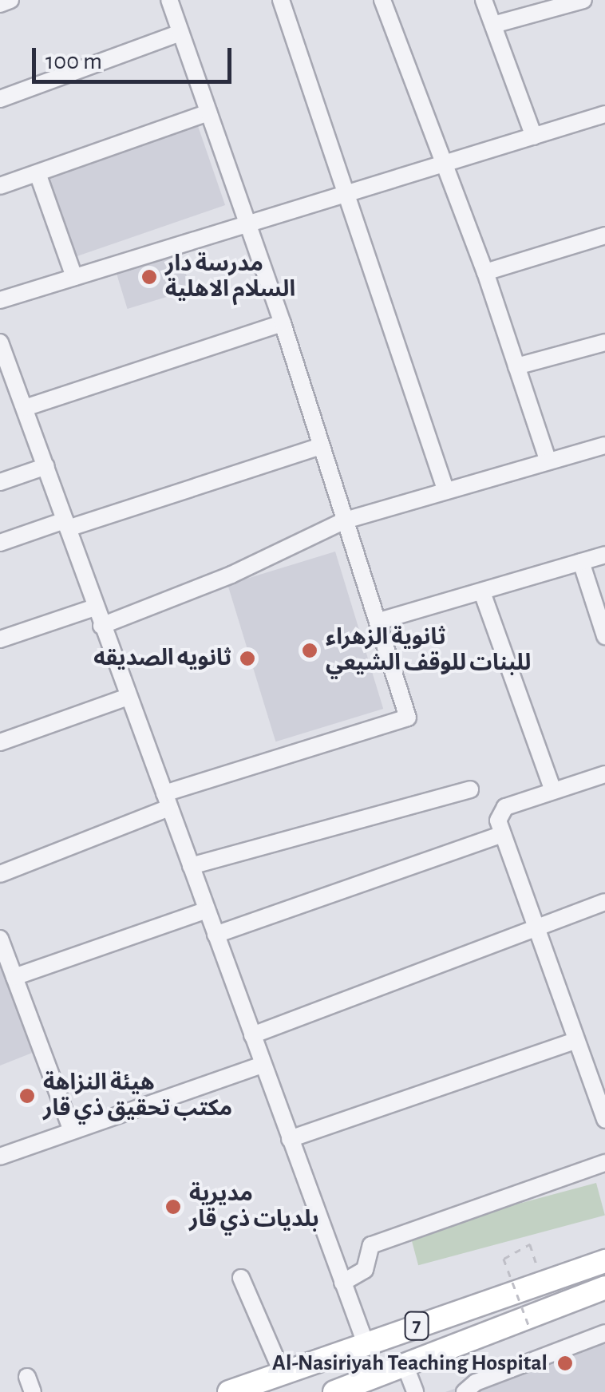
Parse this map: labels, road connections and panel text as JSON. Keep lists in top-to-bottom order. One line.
{"streets":{"highway":["7"]},"places":["مدرسة دار السلام الاهلية","ثانوية الزهراء للبنات للوقف الشيعي","ثانويه الصديقه","هيئة النزاهة مكتب تحقيق ذي قار","مديرية بلديات ذي قار","Al-Nasiriyah Teaching Hospital"],"scale_bar":"100 m"}
